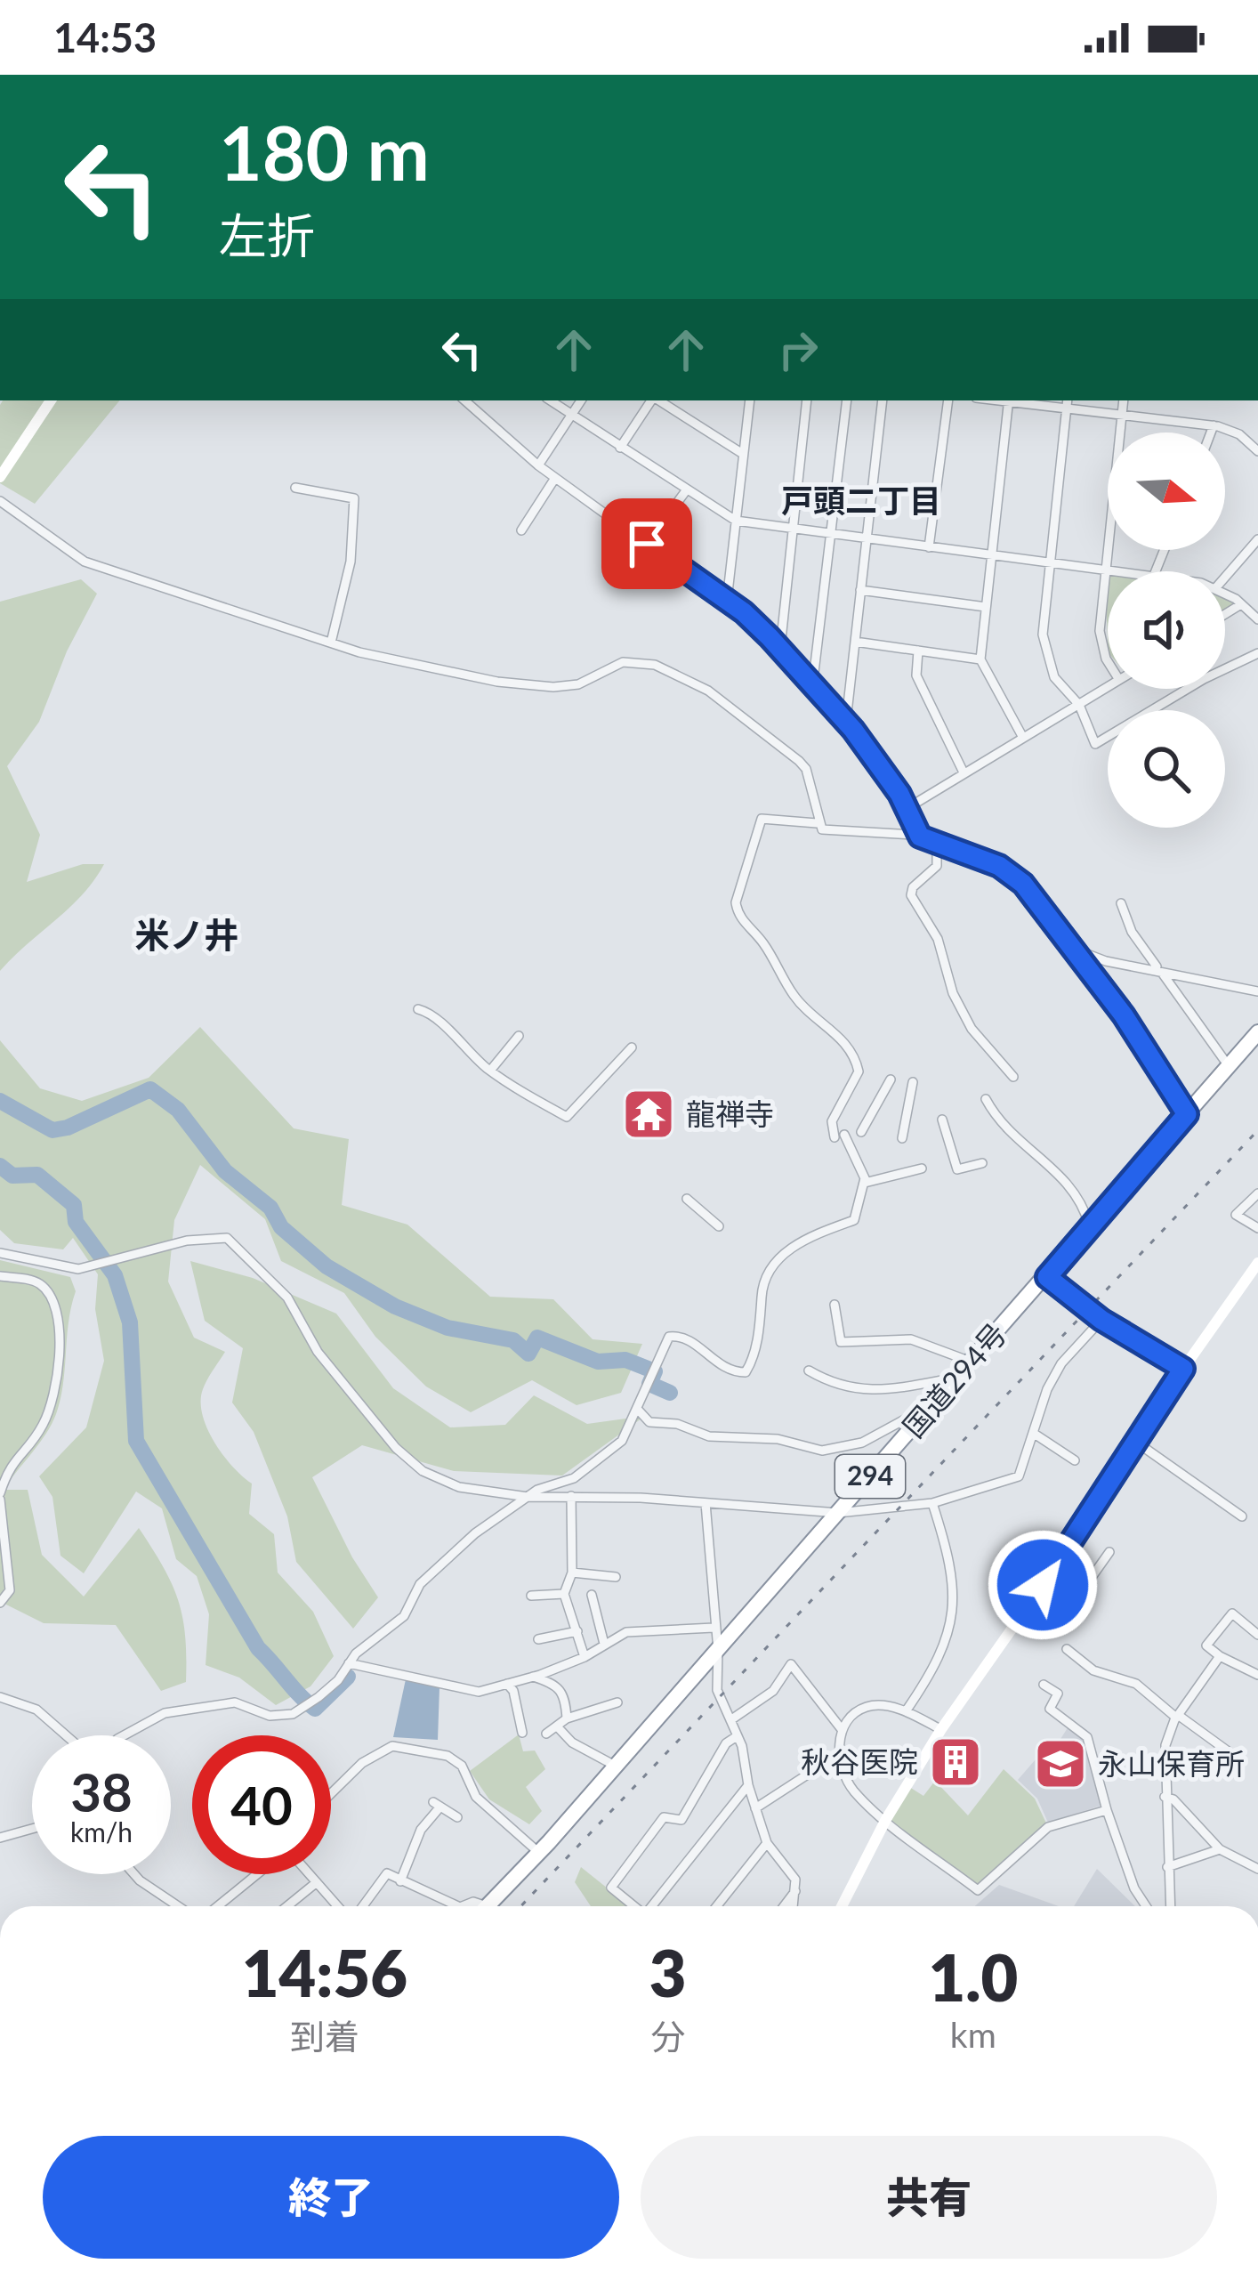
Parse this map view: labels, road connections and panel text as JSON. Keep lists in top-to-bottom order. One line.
{"streets":{"highway":["国道294号","294"]},"districts":["戸頭二丁目","米ノ井"],"places":{"temple":["龍禅寺"],"building":["秋谷医院"],"school or university":["永山保育所"]},"north":"right","page":{"status":"14:53","turn":["180 m","左折"],"speed":"38 km/h","limit":"40","eta":["14:56","到着","3","分","1.0","km"],"buttons":["終了","共有"]}}
